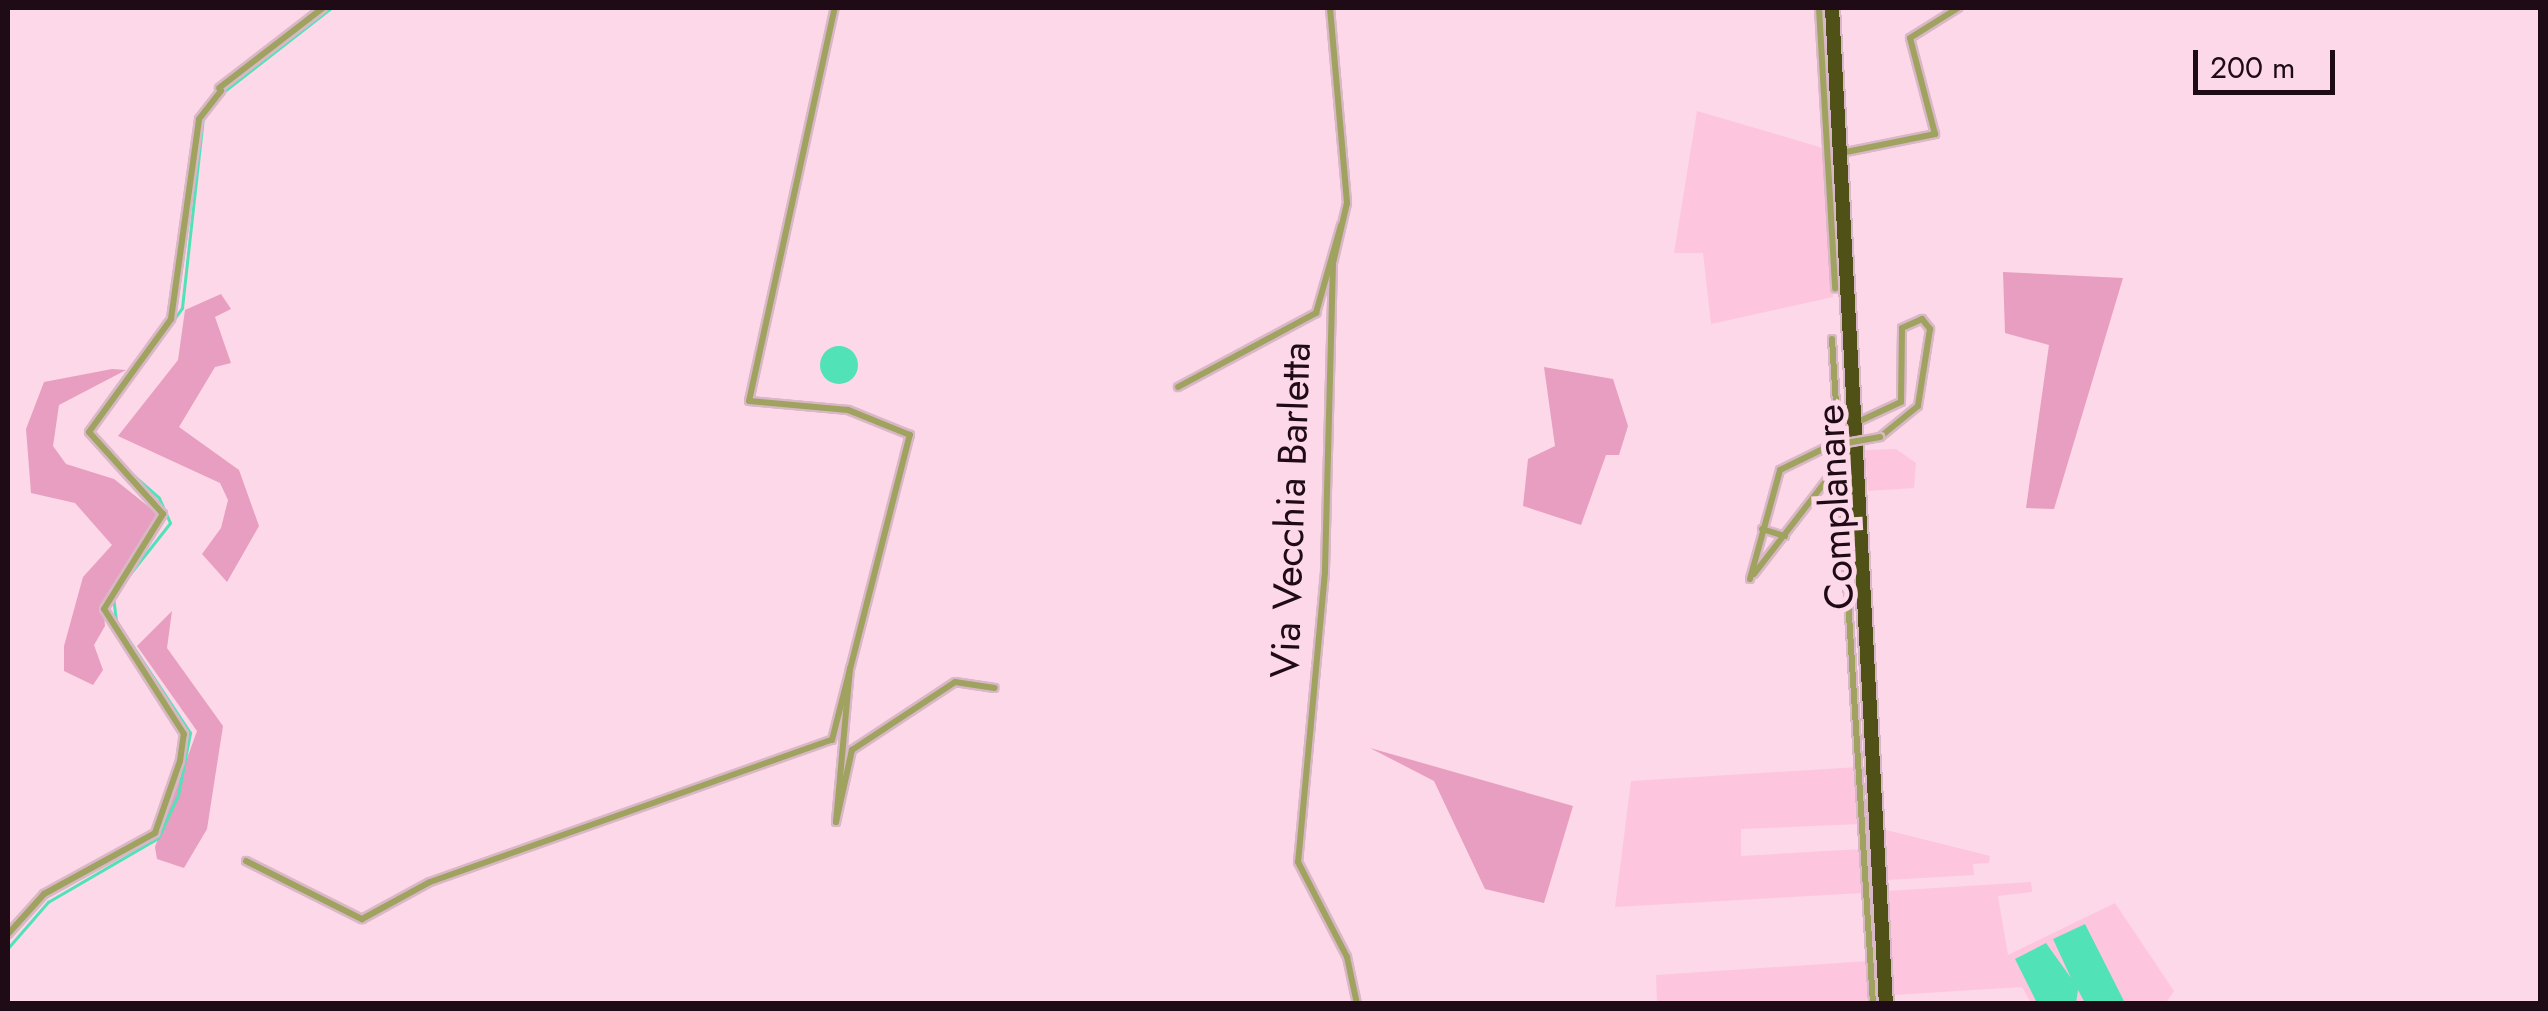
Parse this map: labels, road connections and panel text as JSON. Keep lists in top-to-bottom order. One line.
{"streets":{"street":["Complanare","Via Vecchia Barletta"]},"scale_bar":"200 m"}
